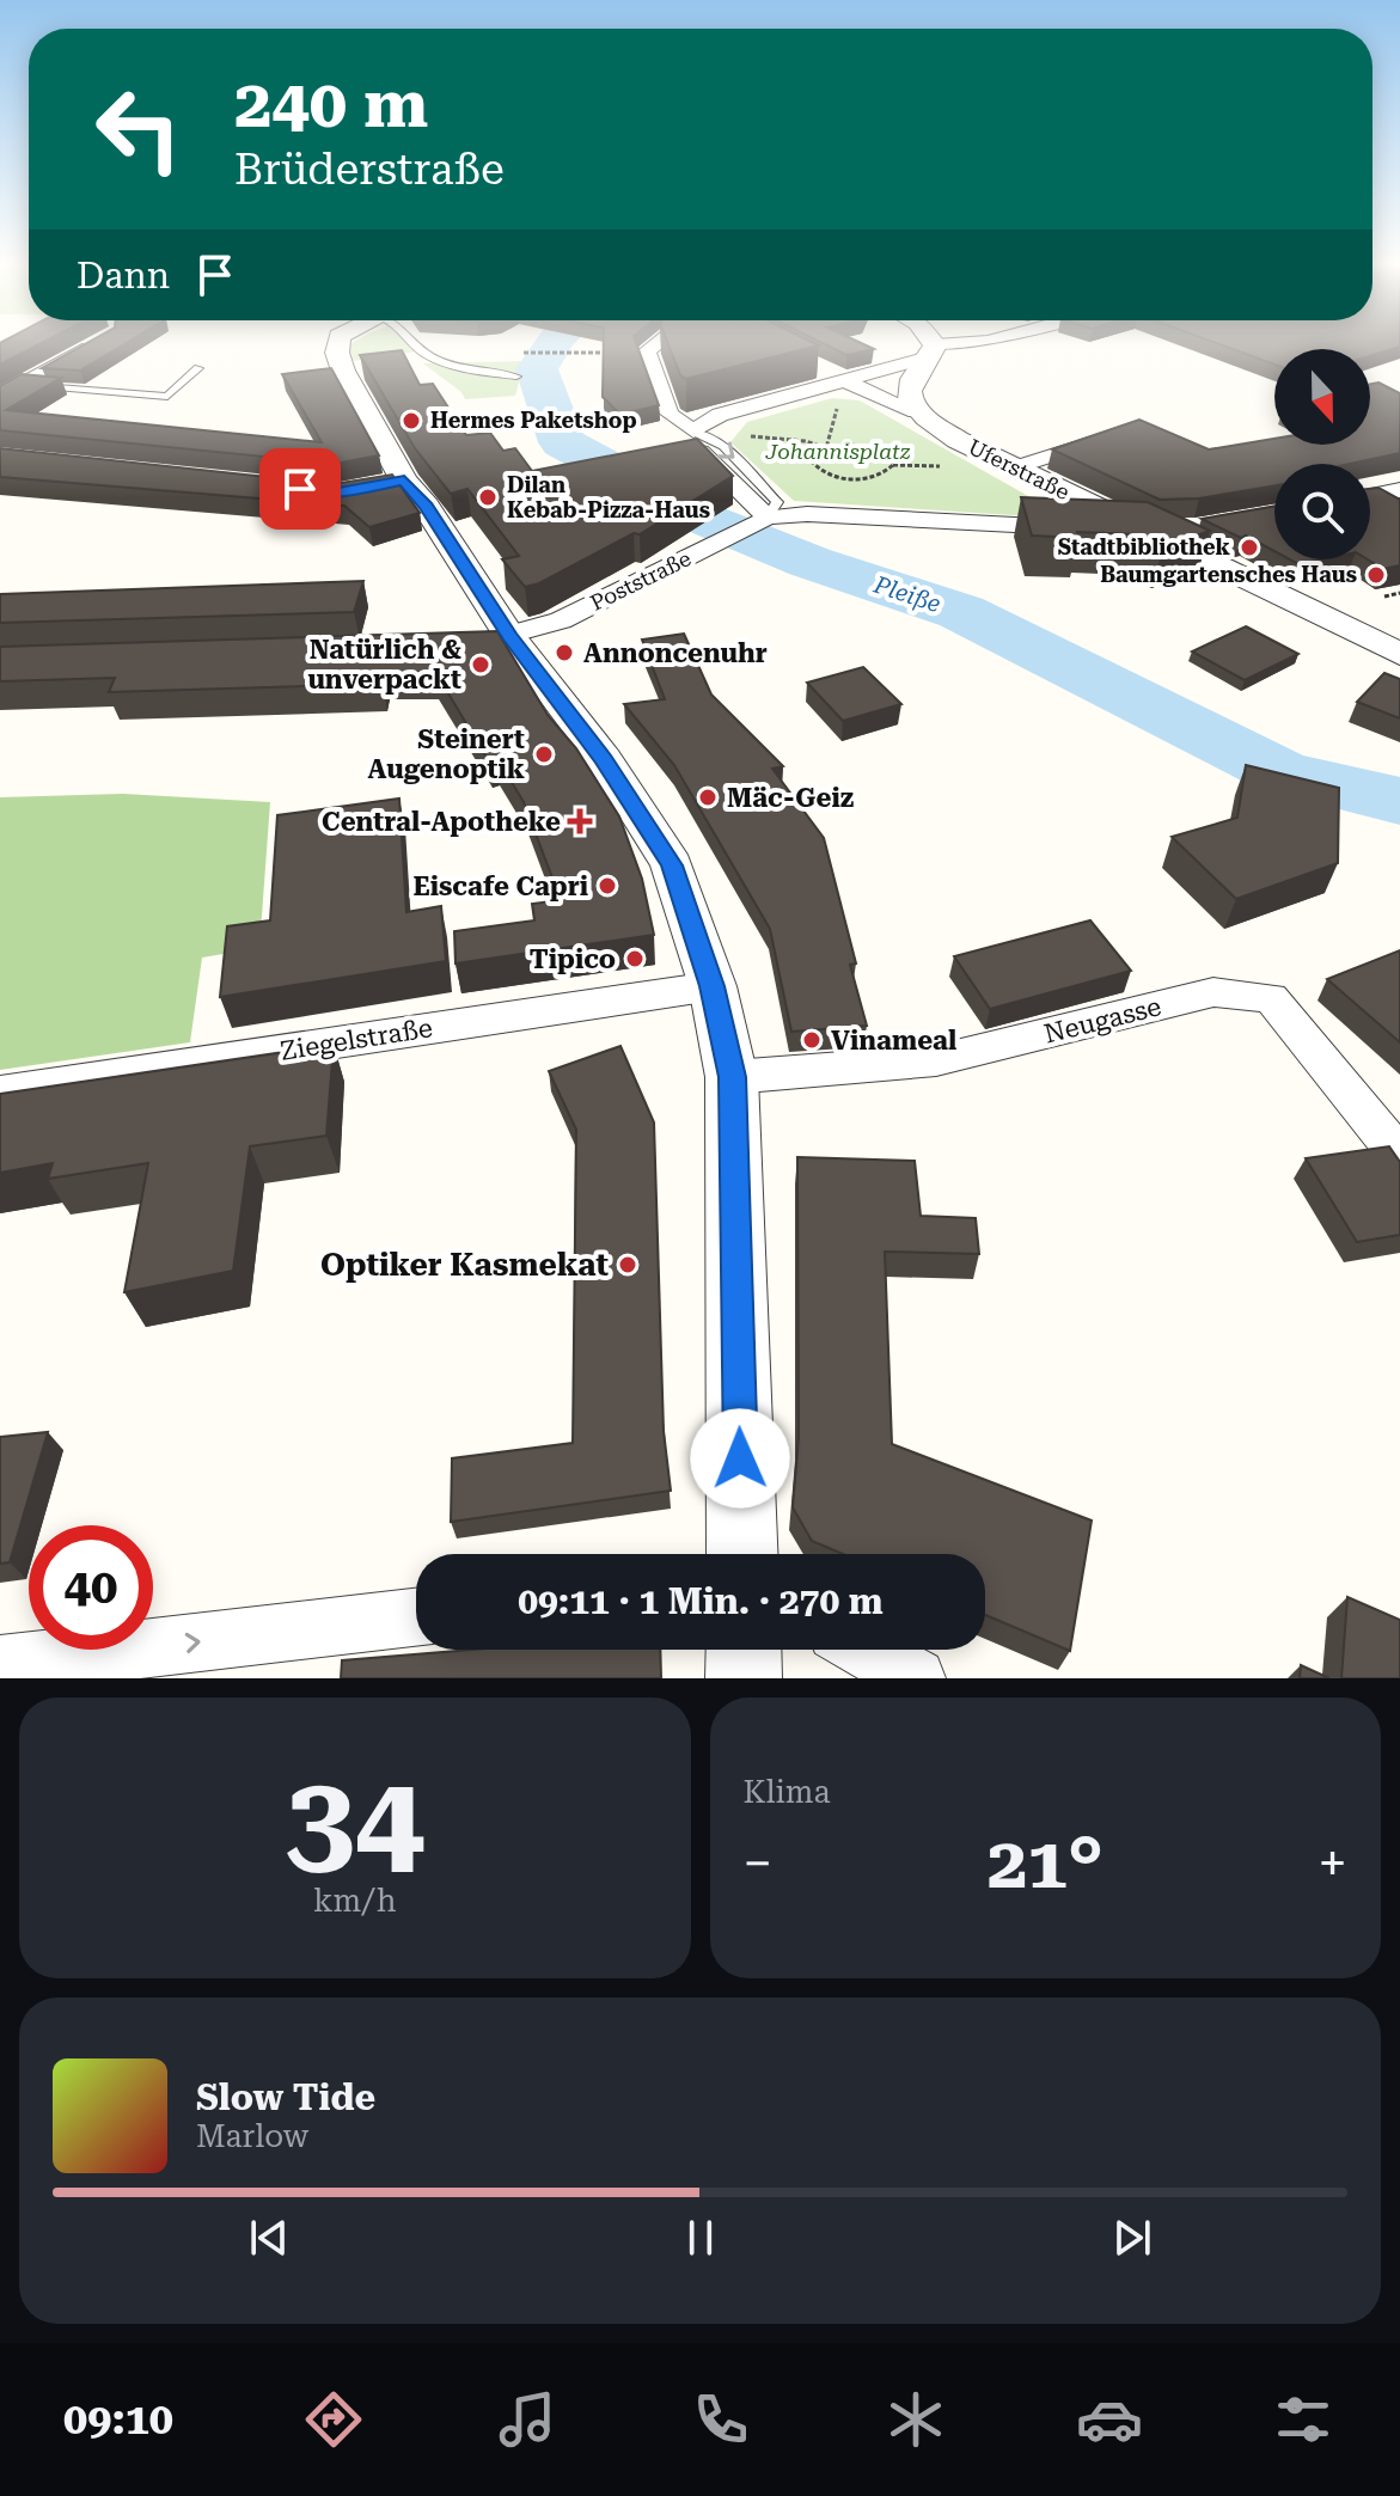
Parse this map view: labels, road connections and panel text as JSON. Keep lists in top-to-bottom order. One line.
{"streets":{"street":["Uferstraße","Poststraße","Neugasse","Ziegelstraße"]},"water":["Pleiße"],"parks":["Johannisplatz"],"places":{"other":["Hermes Paketshop","Dilan Kebab-Pizza-Haus","Stadtbibliothek","Baumgartensches Haus","Annoncenuhr","Natürlich & unverpackt","Steinert Augenoptik","Mäc-Geiz","Eiscafe Capri","Tipico","Vinameal","Optiker Kasmekat"],"health":["Central-Apotheke"]},"north":"bottom","page":{"turn":["240 m","Brüderstraße"],"then":"Dann","limit":"40","trip":"09:11 · 1 Min. · 270 m","tile":[["34","km/h"],"Klima"],"heat":["−","21°","+"],"song":["Slow Tide","Marlow"],"tabs":"09:10"}}
